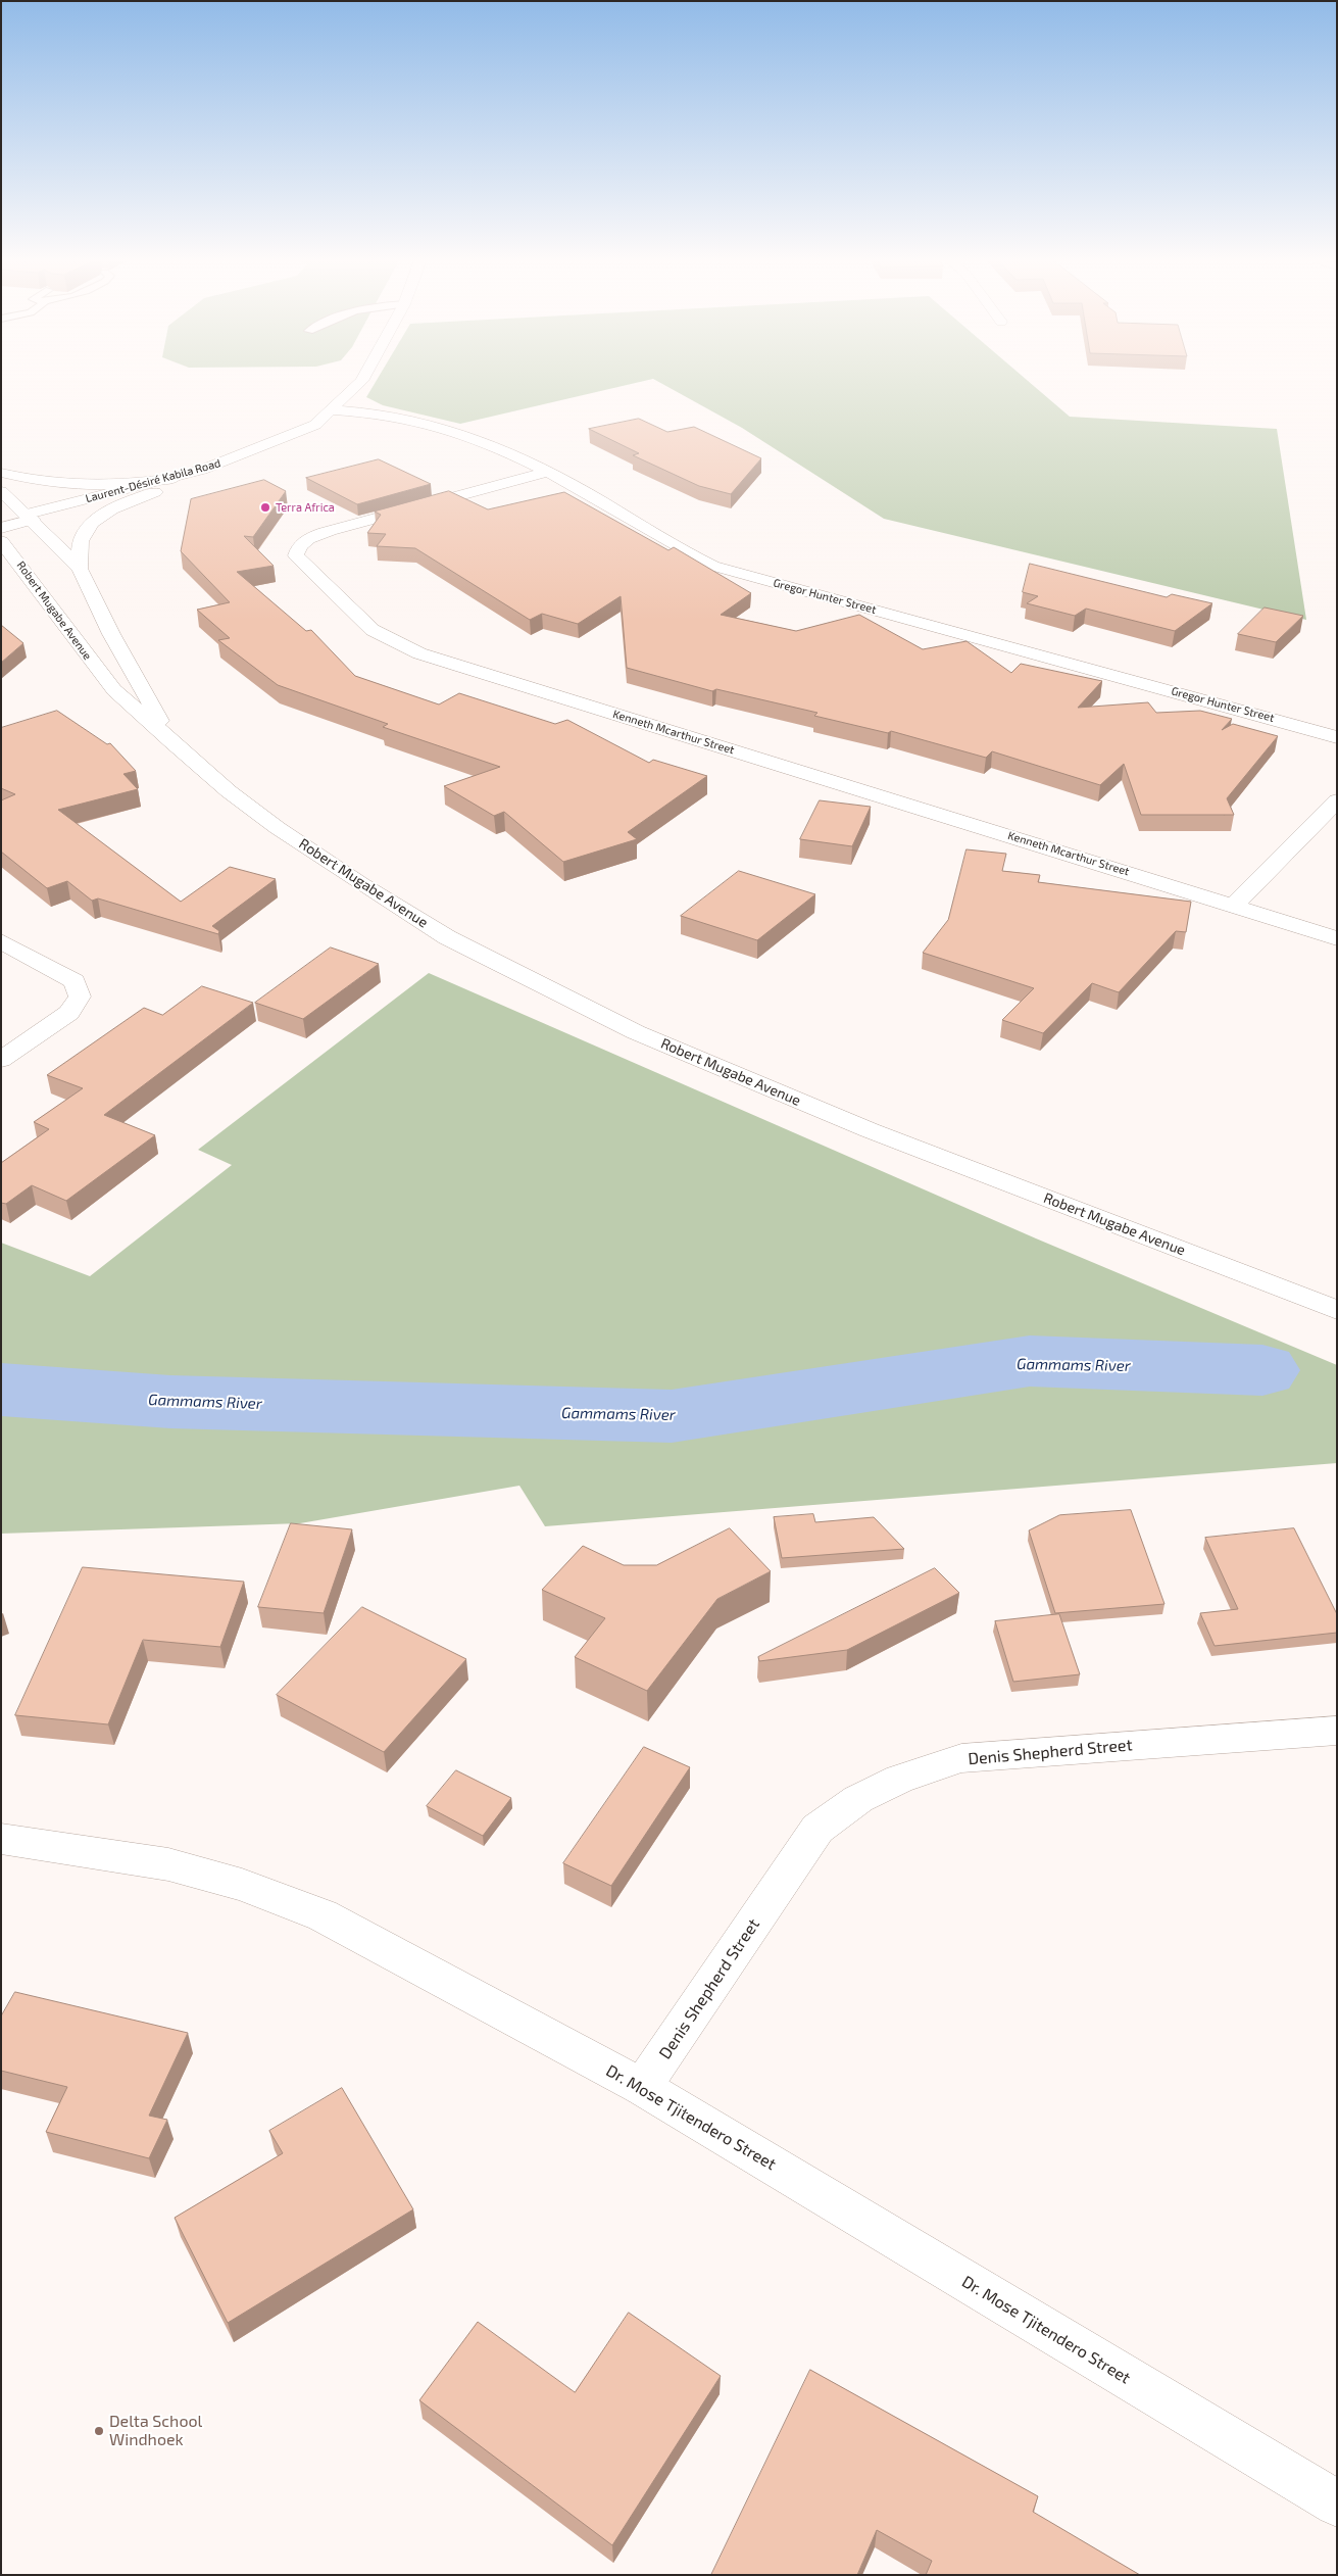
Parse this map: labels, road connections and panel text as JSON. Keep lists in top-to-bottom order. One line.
{"streets":{"street":["Laurent-Désiré Kabila Road","Gregor Hunter Street","Robert Mugabe Avenue","Kenneth Mcarthur Street","Denis Shepherd Street","Dr. Mose Tjitendero Street"]},"crossings":[["Laurent-Désiré Kabila Road","Gregor Hunter Street"],["Laurent-Désiré Kabila Road","Robert Mugabe Avenue"],["Gregor Hunter Street","Kenneth Mcarthur Street"],["Denis Shepherd Street","Dr. Mose Tjitendero Street"]],"water":["Gammams River"],"places":["Terra Africa","Delta School Windhoek"]}
